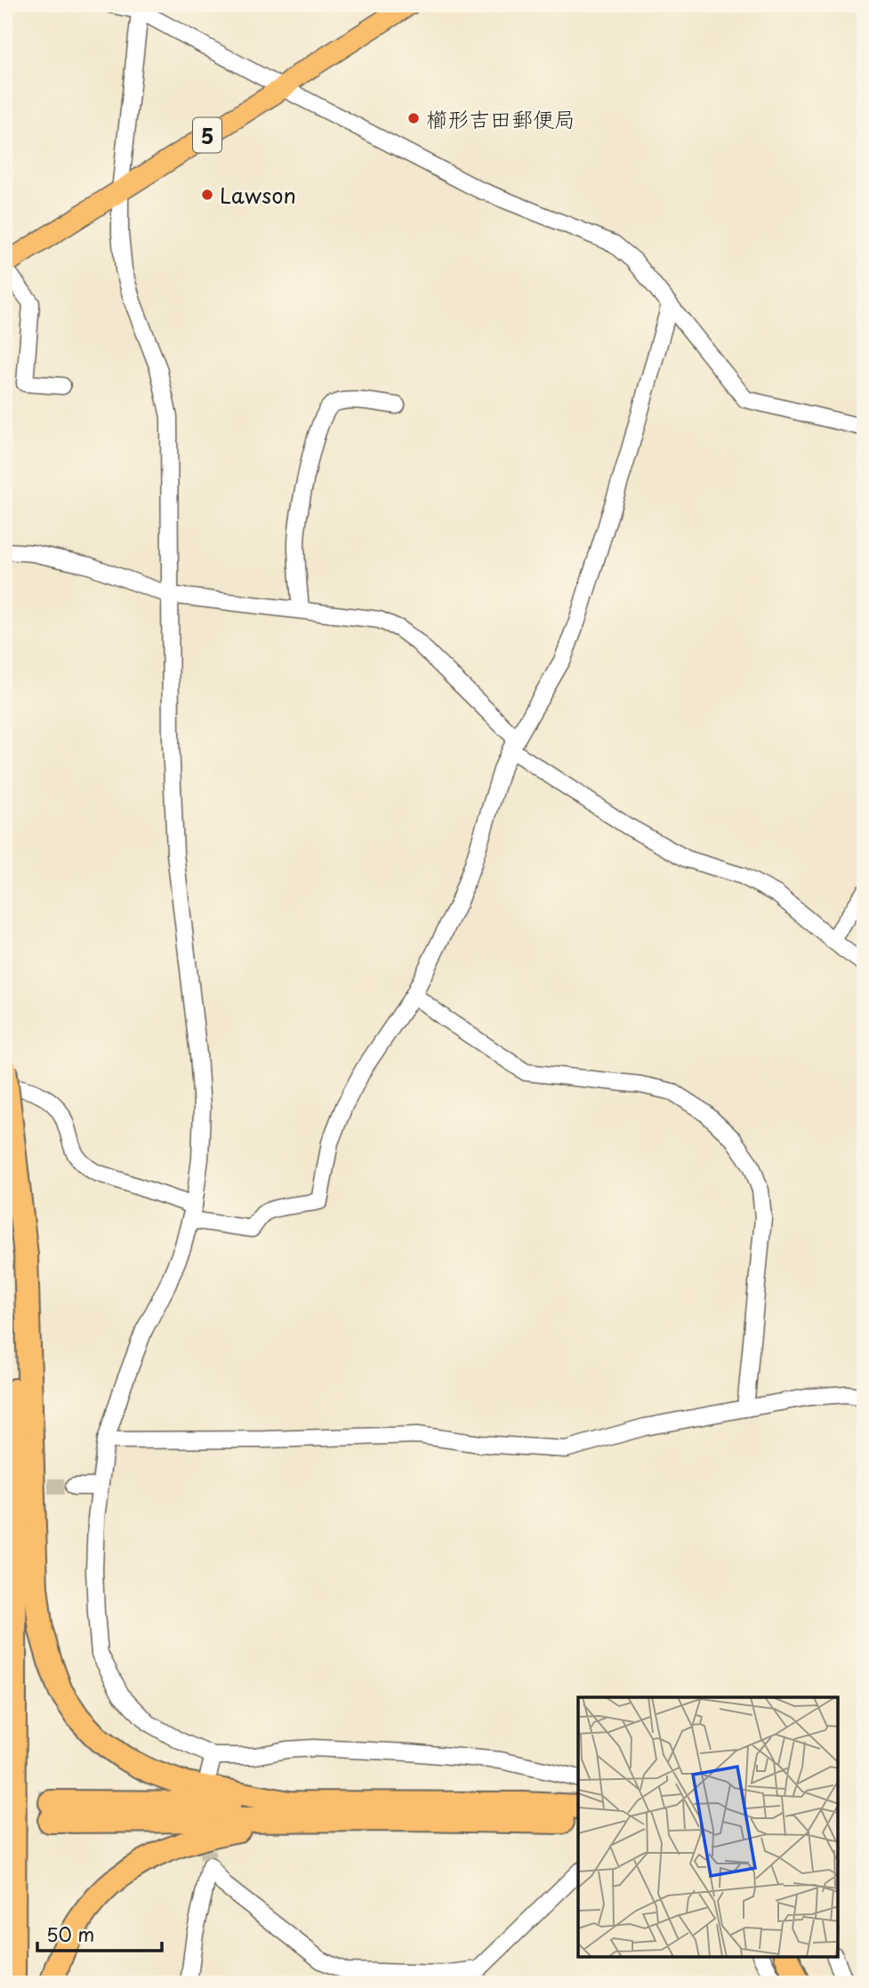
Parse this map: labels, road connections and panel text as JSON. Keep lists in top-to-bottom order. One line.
{"streets":{"main road":["5"]},"places":["櫛形吉田郵便局","Lawson"],"scale_bar":"50 m"}
